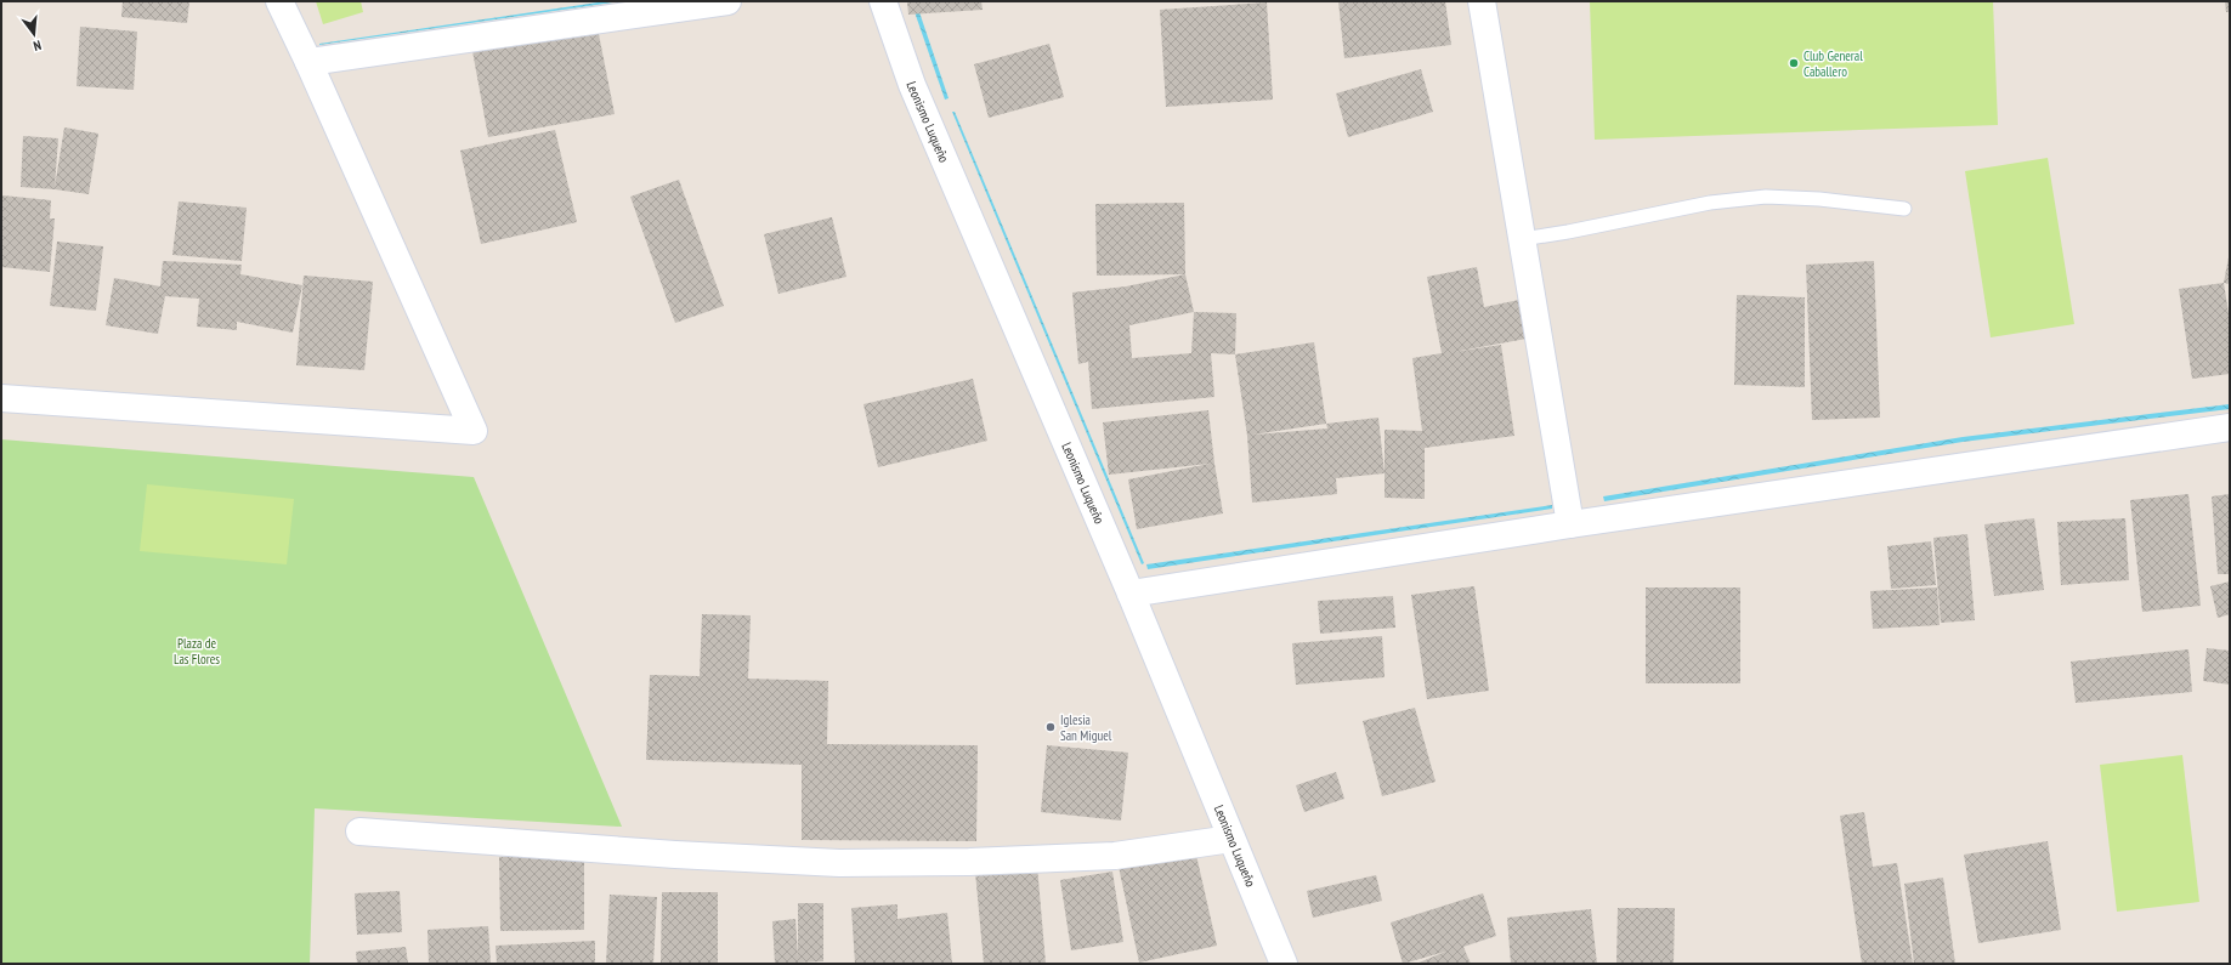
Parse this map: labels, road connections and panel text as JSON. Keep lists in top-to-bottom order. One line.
{"streets":{"street":["Leonismo Luqueño"]},"parks":["Plaza de Las Flores"],"places":["Club General Caballero","Iglesia San Miguel"],"north":"bottom"}
